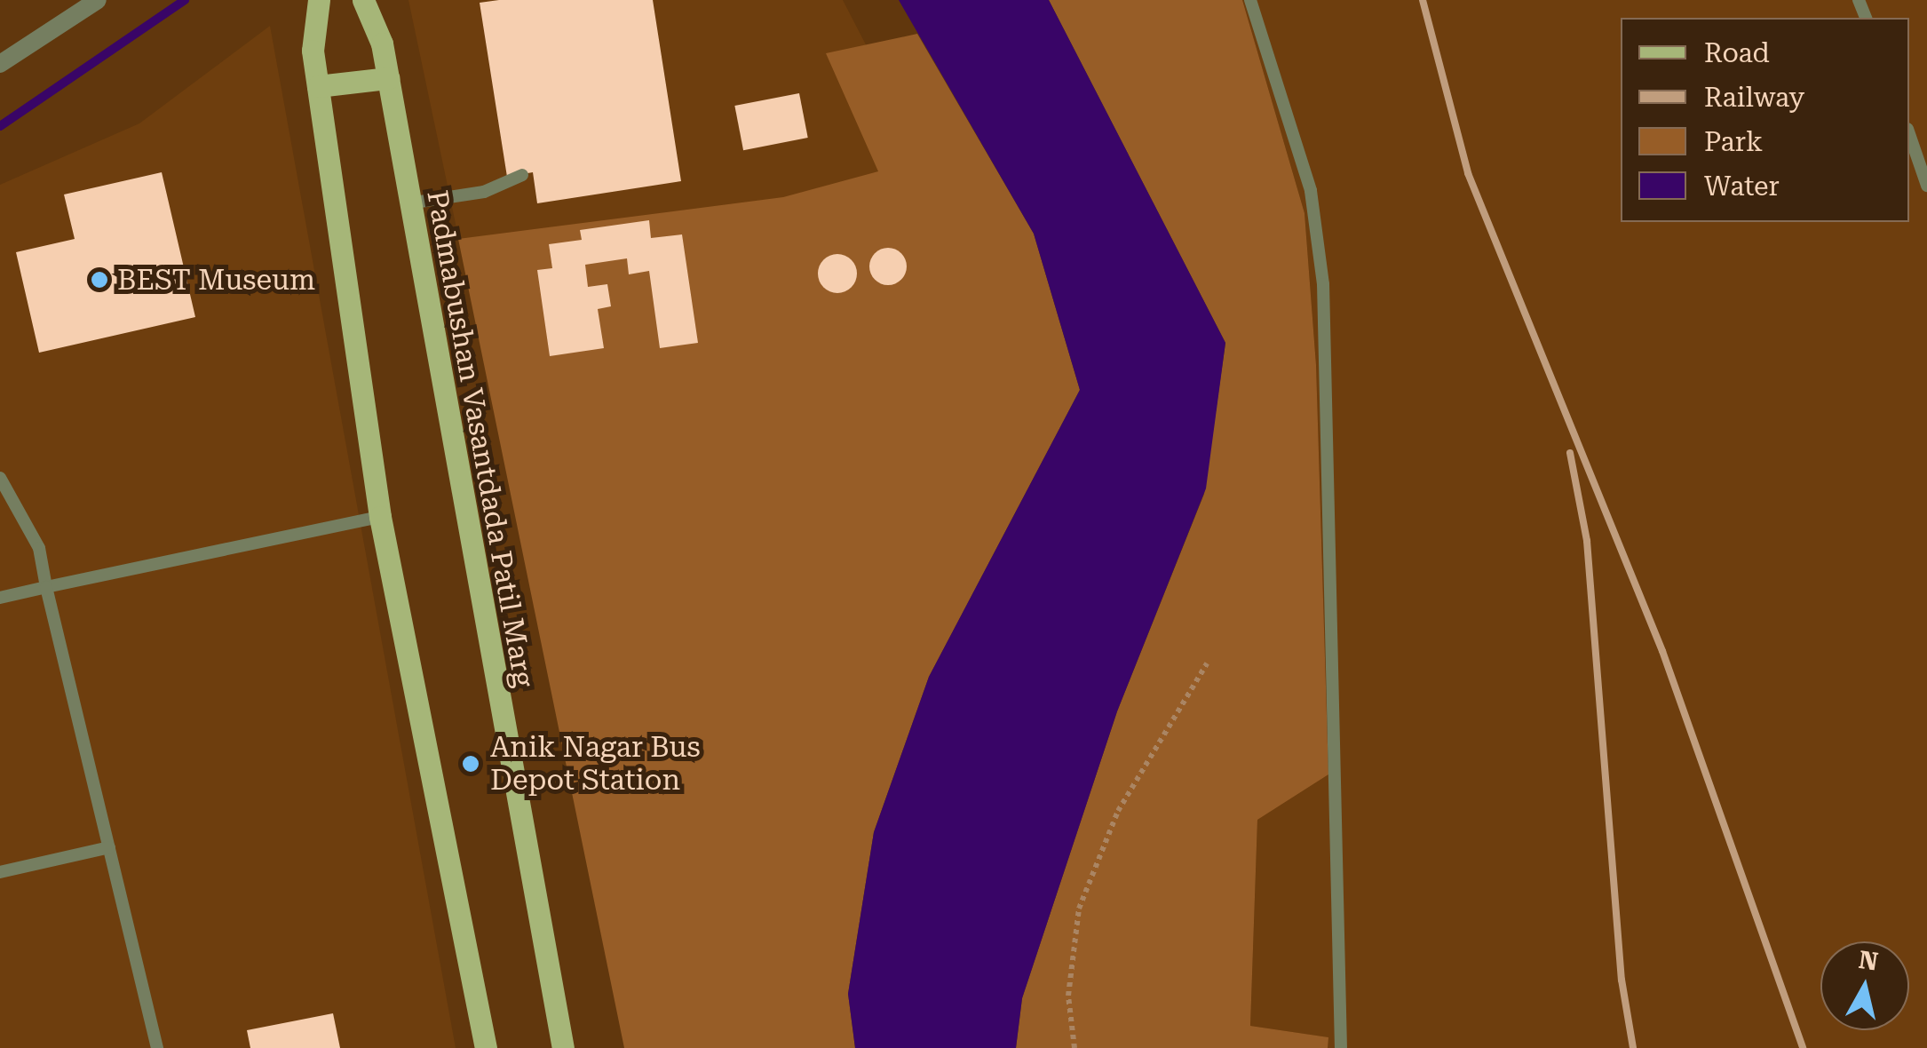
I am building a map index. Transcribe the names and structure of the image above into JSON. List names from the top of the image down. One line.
{"streets":{"main road":["Padmabushan Vasantdada Patil Marg"]},"places":["BEST Museum","Anik Nagar Bus Depot Station"],"legend":["Road","Railway","Park","Water"],"north":"top"}
